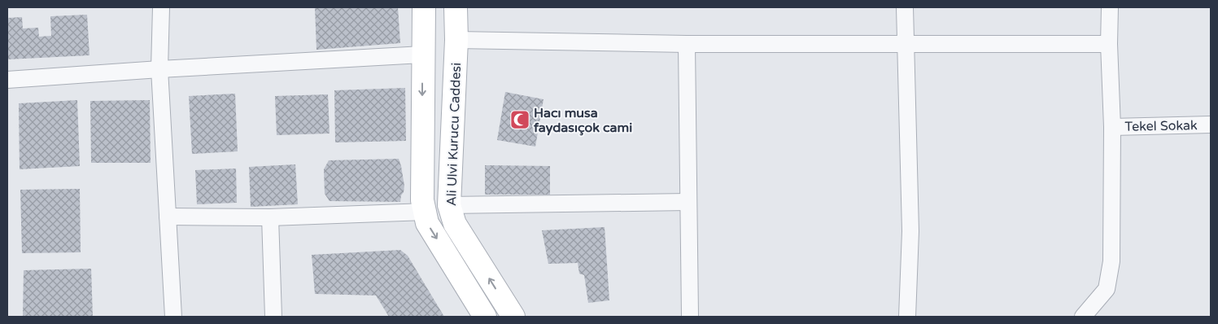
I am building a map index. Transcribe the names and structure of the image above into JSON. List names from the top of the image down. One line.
{"streets":{"main road":["Ali Ulvi Kurucu Caddesi"],"street":["Tekel Sokak"]},"places":{"mosque":["Hacı musa faydasıçok cami"]}}
